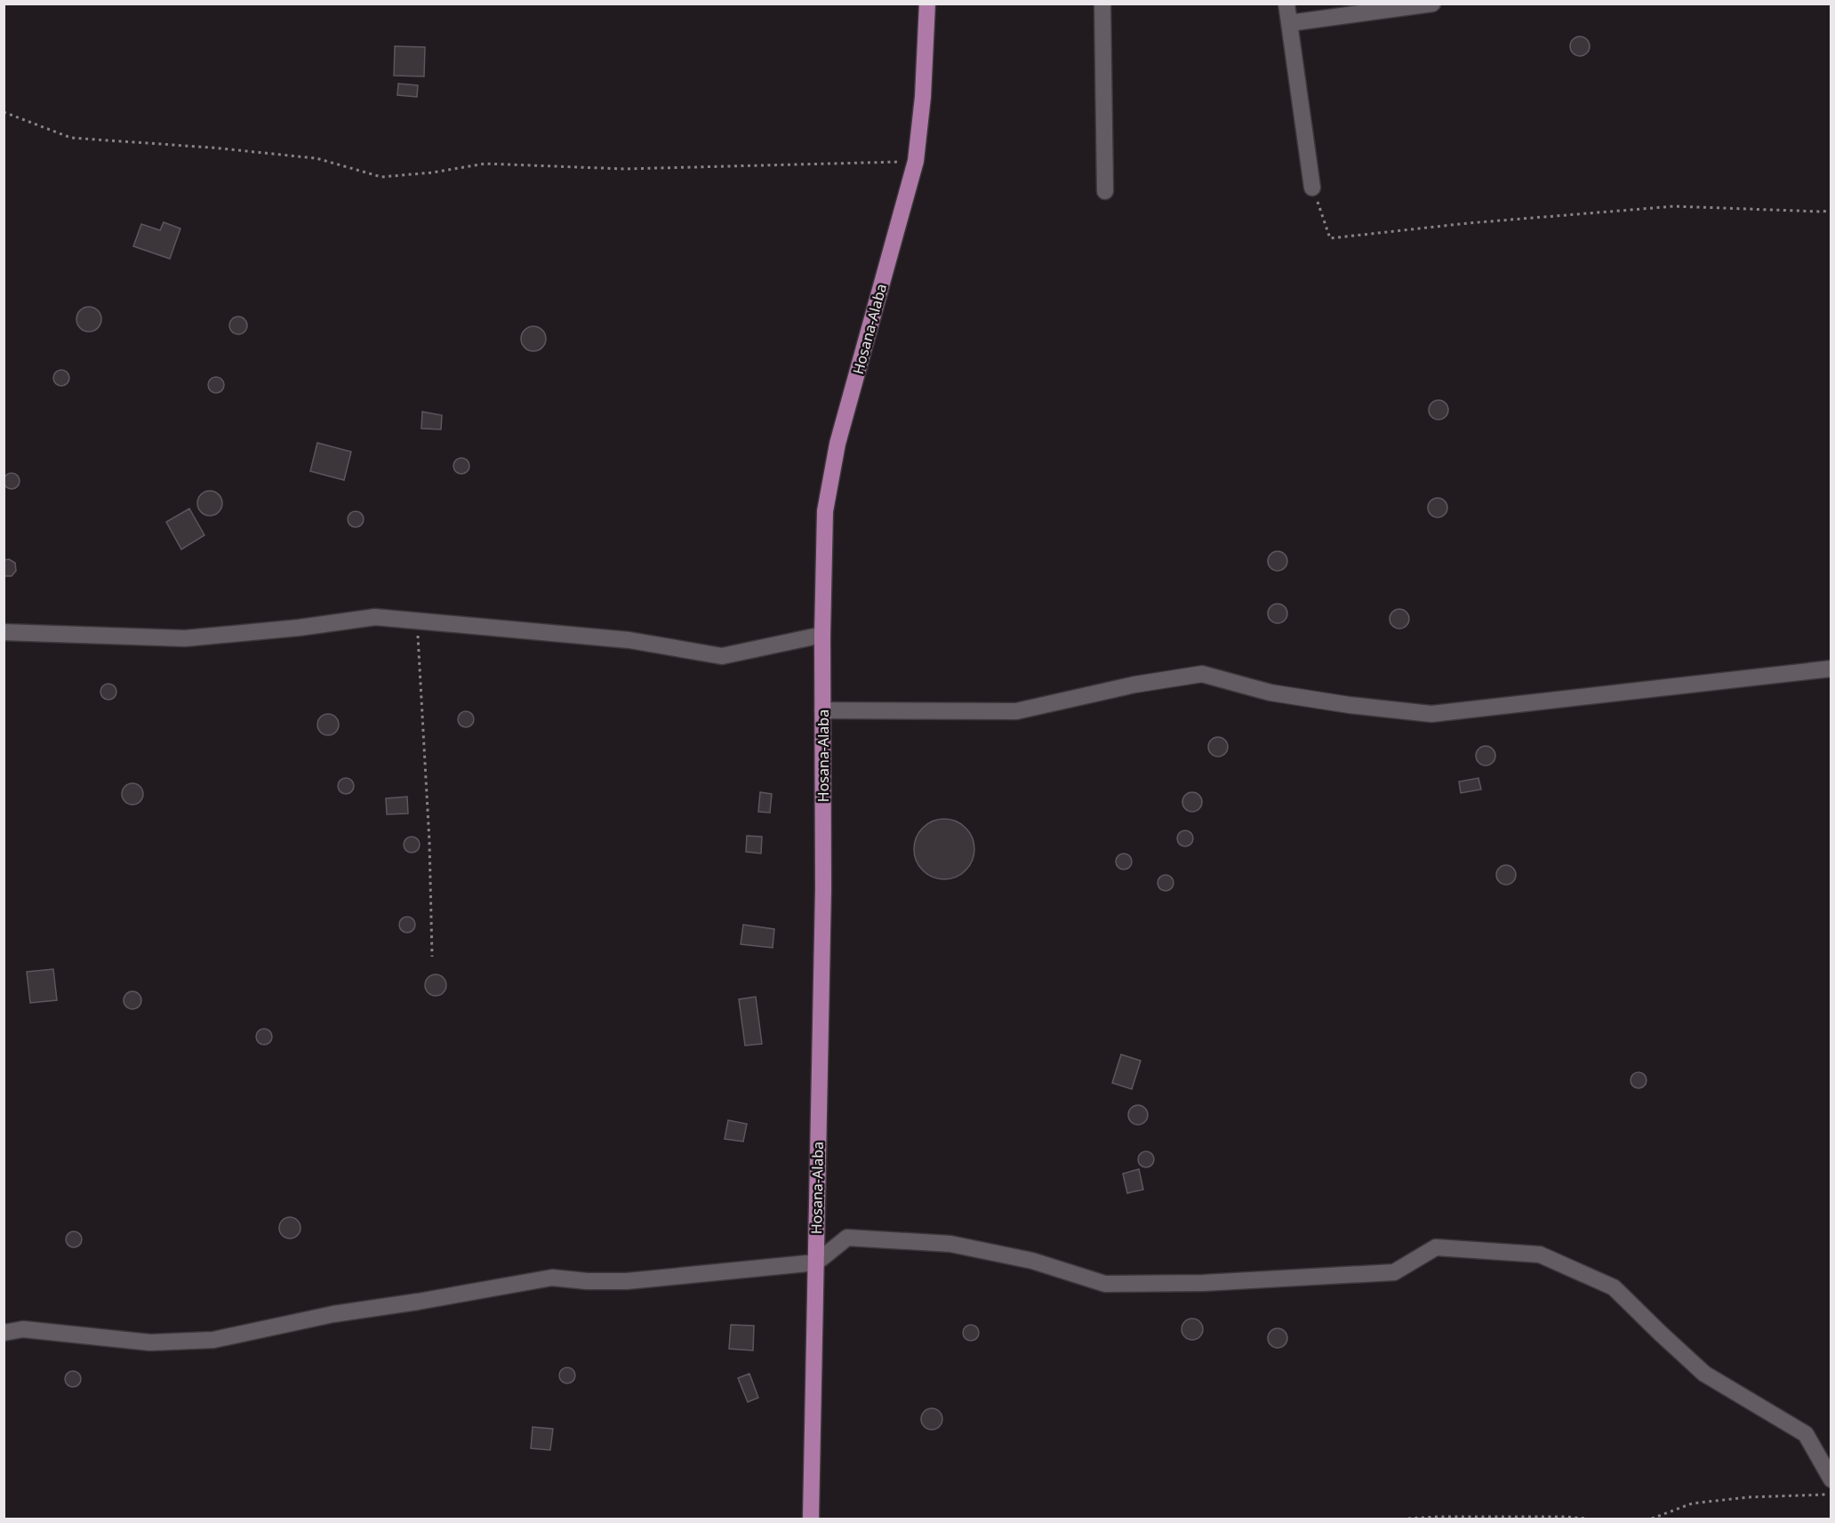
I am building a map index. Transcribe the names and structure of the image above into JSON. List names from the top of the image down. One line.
{"streets":{"main road":["Hosana-Alaba"]}}
